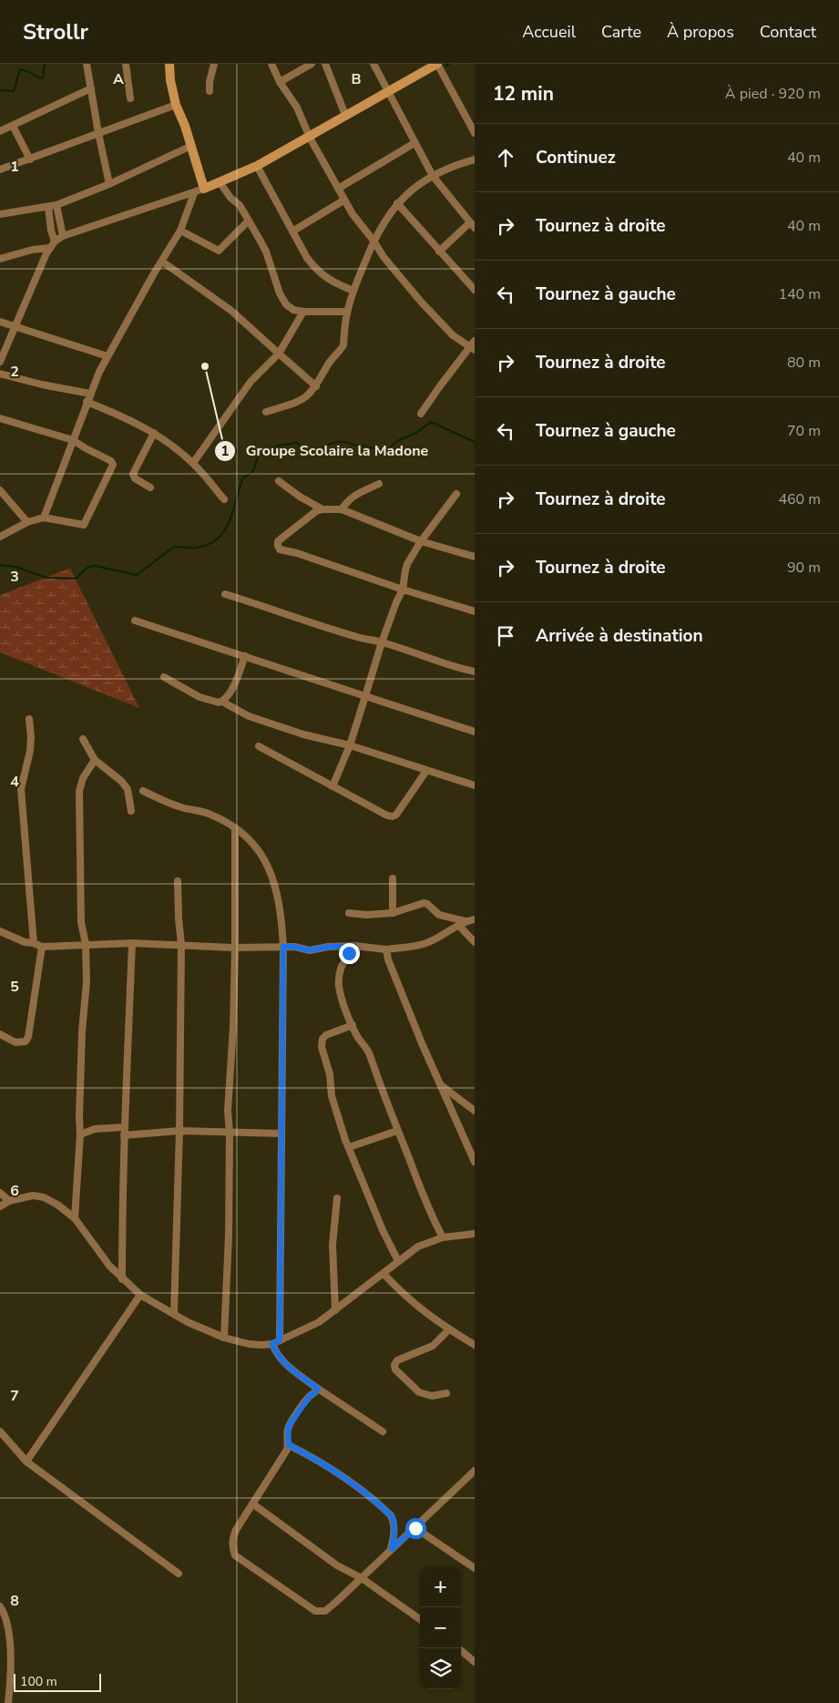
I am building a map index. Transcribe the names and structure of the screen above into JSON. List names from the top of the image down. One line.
{"places":["Groupe Scolaire la Madone"],"scale_bar":"100 m","page":{"header":"Strollr","nav":["Accueil","Carte","À propos","Contact"],"heading":["12 min","À pied · 920 m"],"list":[["Continuez","40 m"],["Tournez à droite","40 m"],["Tournez à gauche","140 m"],["Tournez à droite","80 m"],["Tournez à gauche","70 m"],["Tournez à droite","460 m"],["Tournez à droite","90 m"],"Arrivée à destination"],"map_buttons":["+","−"],"scale":"100 m"},"grid":{"columns":["A","B"],"rows":["1","2","3","4","5","6","7","8"]}}
